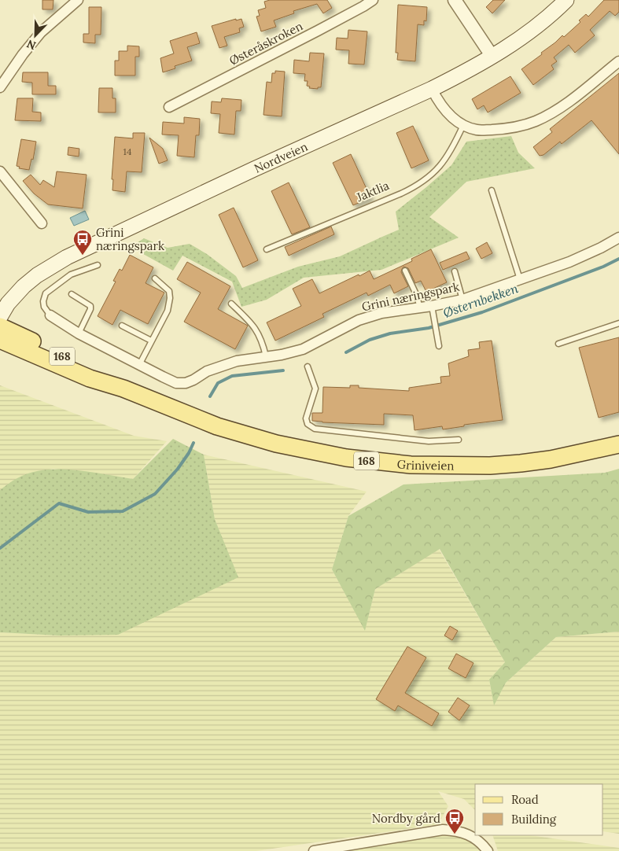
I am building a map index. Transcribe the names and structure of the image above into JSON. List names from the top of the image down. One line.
{"streets":{"main road":["Nordveien","168","Griniveien"],"street":["Østeråskroken","Grini næringspark"],"lane":["Jaktlia"]},"water":["Østernbekken"],"places":{"bus stop":["Grini næringspark","Nordby gård"]},"house_numbers":["14"],"legend":["Road","Building"],"north":"bottom left"}
